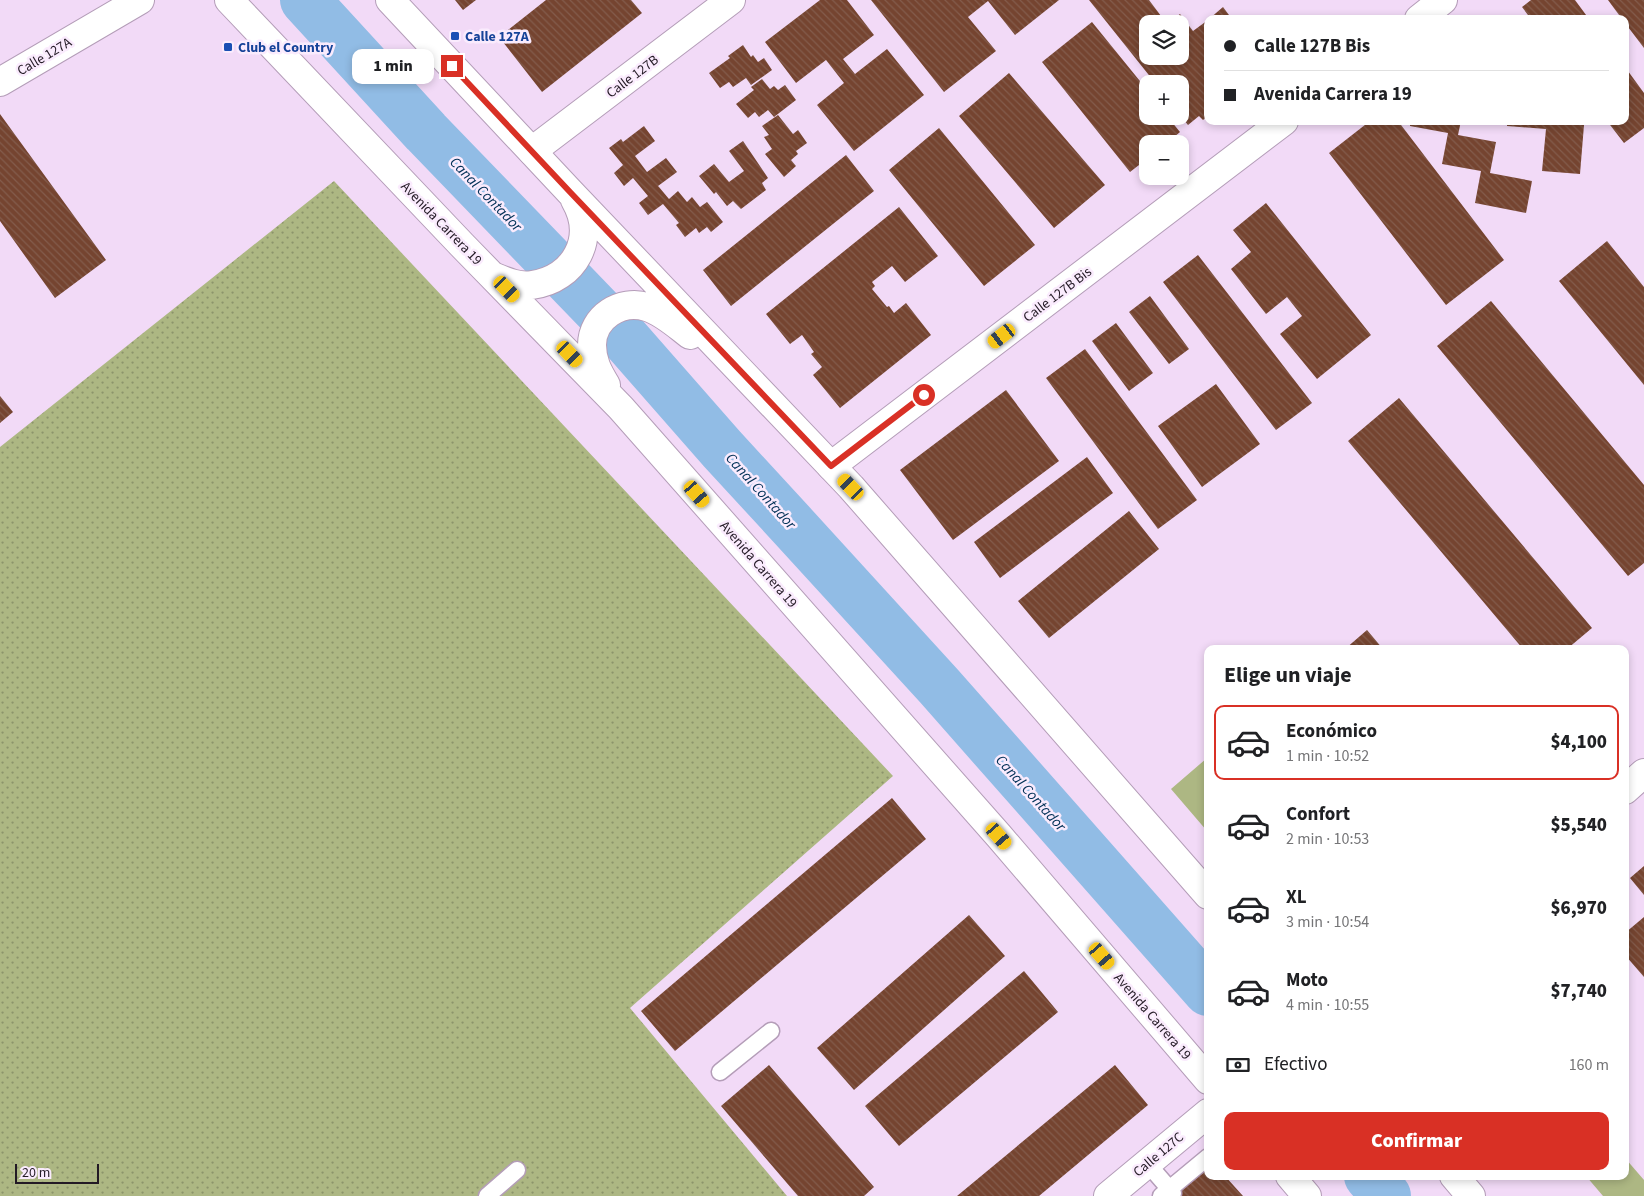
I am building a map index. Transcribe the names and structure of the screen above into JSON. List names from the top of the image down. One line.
{"streets":{"main road":["Calle 127A","Calle 127B","Avenida Carrera 19","Calle 127B Bis","Calle 127C"]},"water":["Canal Contador"],"places":{"transit":["Calle 127A","Club el Country"]},"scale_bar":"20 m","page":{"map_buttons":["+","−"],"banner":["Calle 127B Bis","Avenida Carrera 19"],"bubble":"1 min","heading":"Elige un viaje","list":[{"name":"Económico","note":"1 min · 10:52","value":"$4,100"},{"name":"Confort","note":"2 min · 10:53","value":"$5,540"},{"name":"XL","note":"3 min · 10:54","value":"$6,970"},{"name":"Moto","note":"4 min · 10:55","value":"$7,740"}],"pay":["Efectivo","160 m"],"buttons":"Confirmar","scale":"20 m"}}
